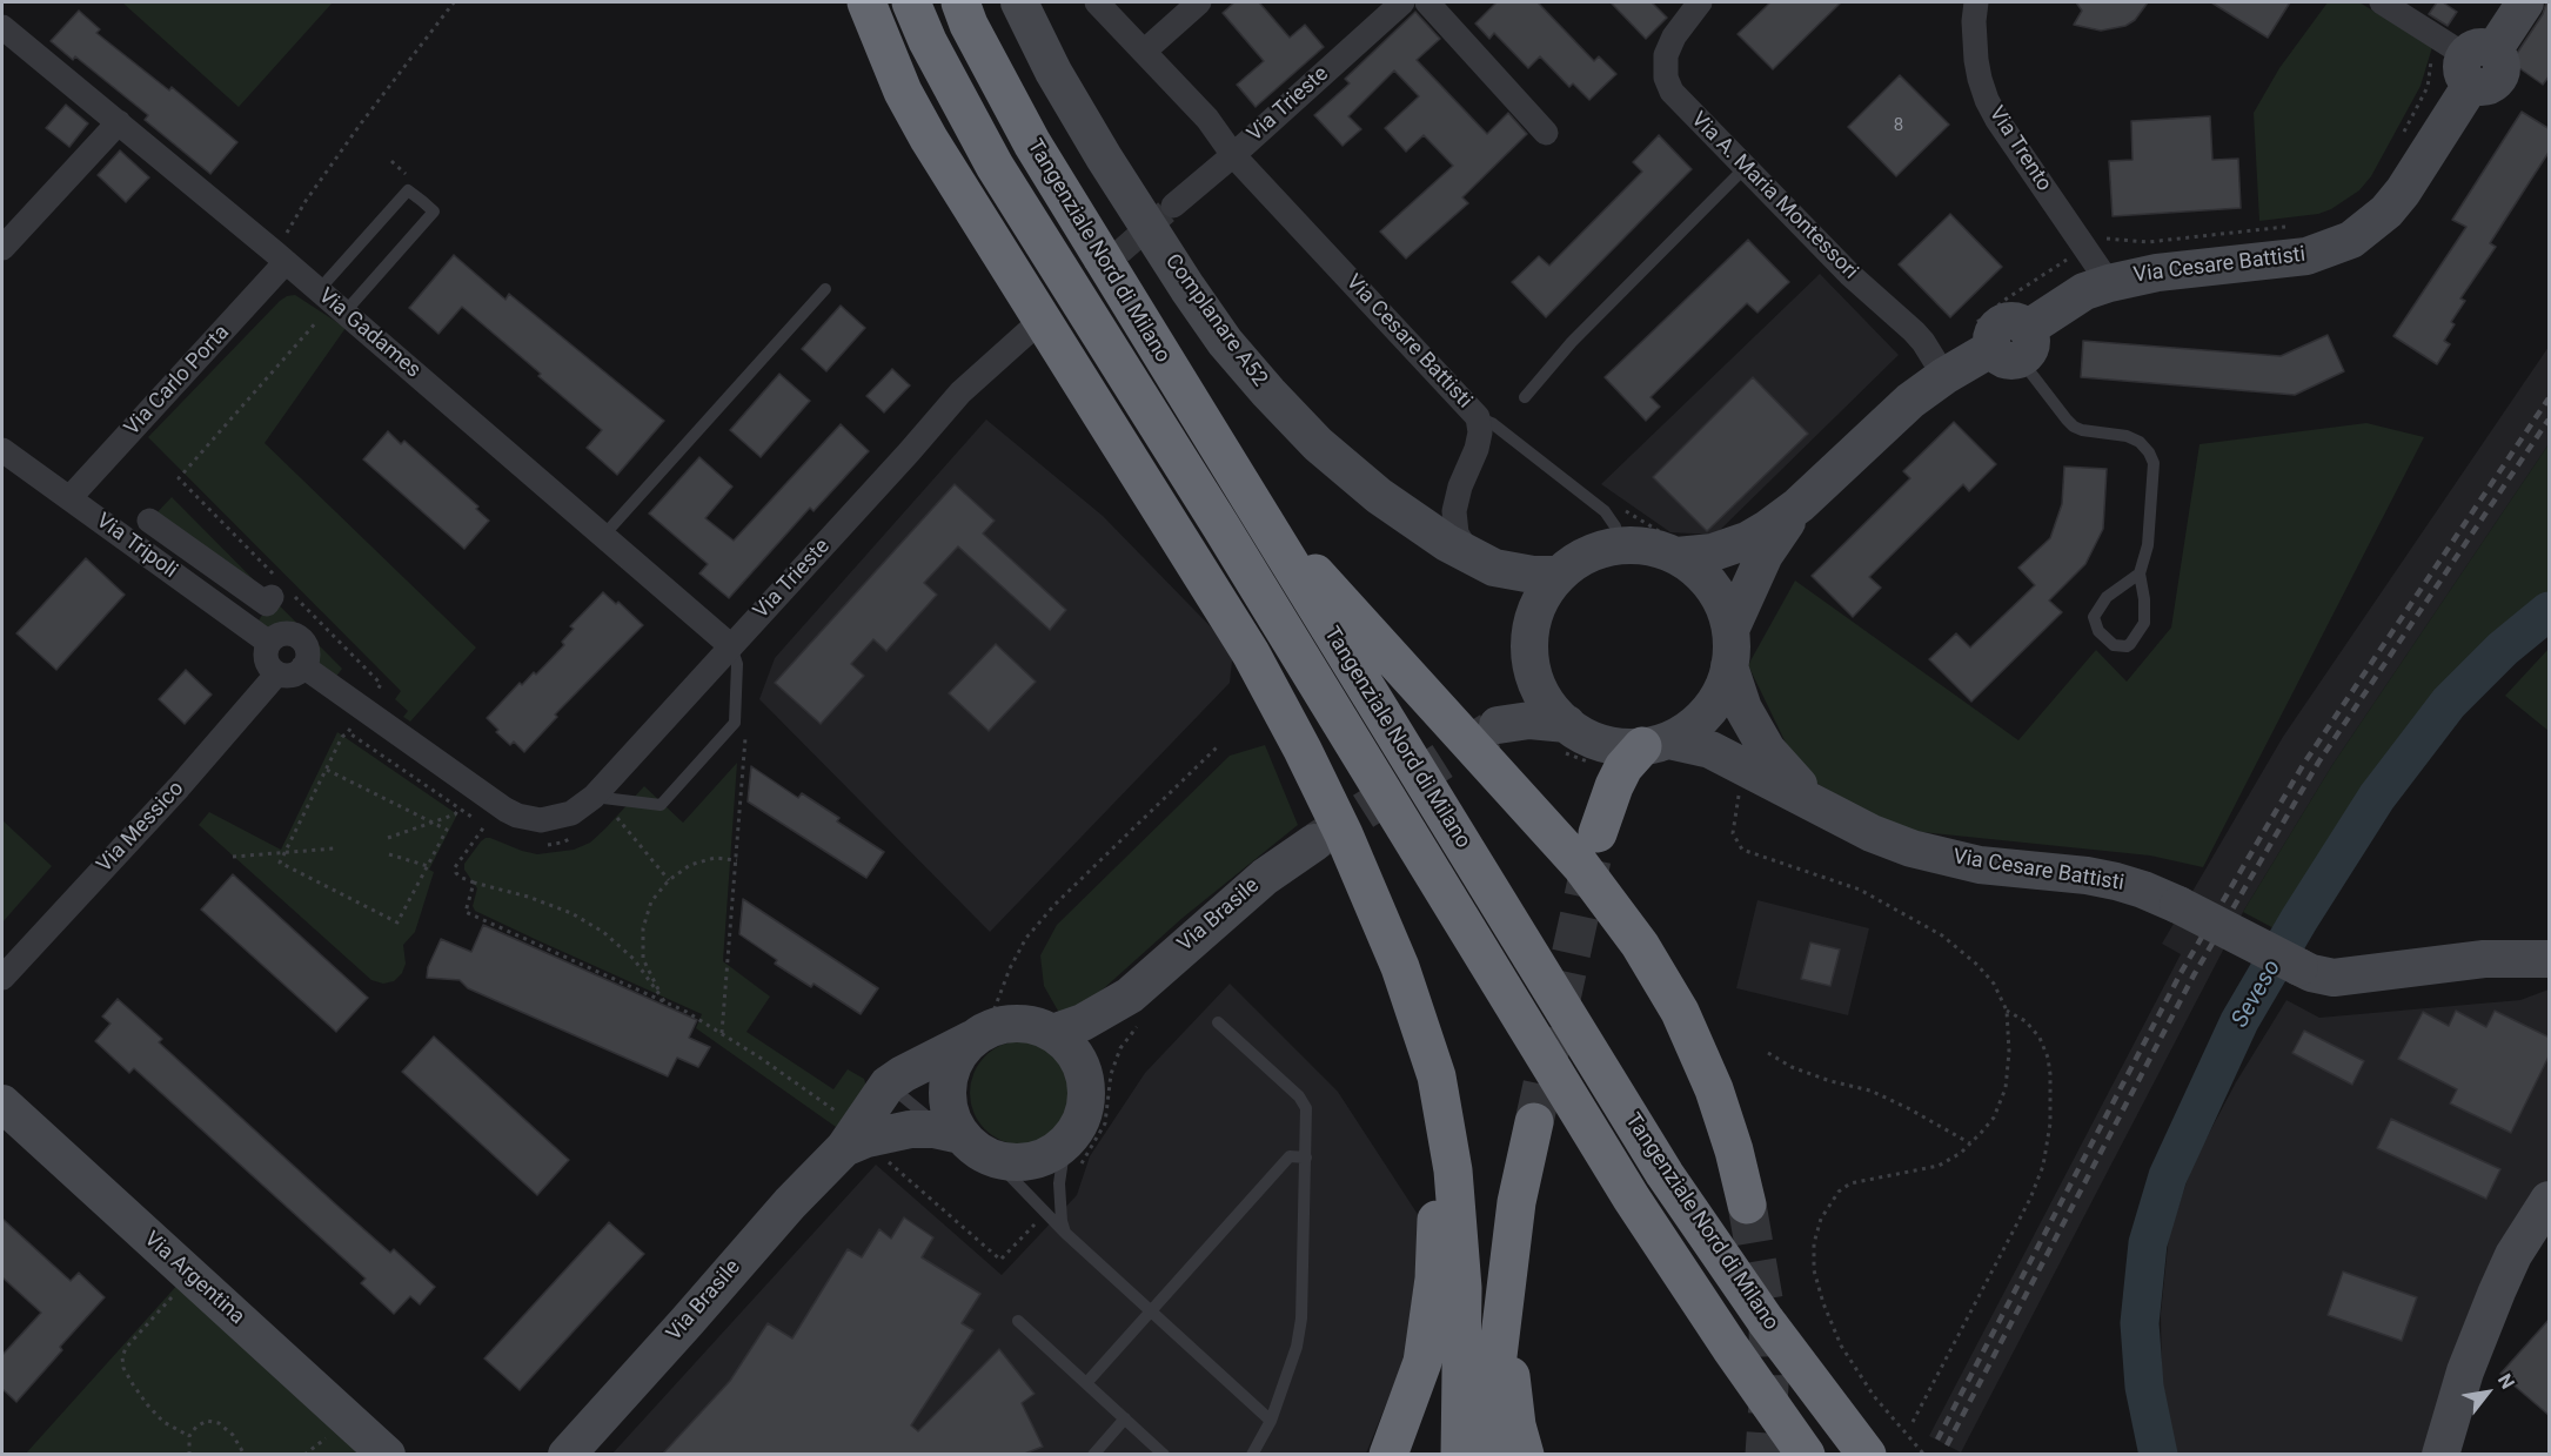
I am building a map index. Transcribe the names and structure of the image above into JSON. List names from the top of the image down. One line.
{"streets":{"highway":["Tangenziale Nord di Milano"],"street":["Via Trieste","Via Trento","Via A. Maria Montessori","Via Cesare Battisti","Complanare A52","Via Gadames","Via Carlo Porta","Via Tripoli","Via Messico","Via Brasile","Via Argentina"]},"crossings":[["Via Trieste","Via Cesare Battisti"],["Via Trieste","Via Gadames"],["Via Trento","Via Cesare Battisti"],["Via A. Maria Montessori","Via Cesare Battisti"],["Via Cesare Battisti","Complanare A52"],["Via Gadames","Via Carlo Porta"],["Via Carlo Porta","Via Tripoli"],["Via Tripoli","Via Messico"]],"water":["Seveso"],"house_numbers":["8"],"north":"top right"}
